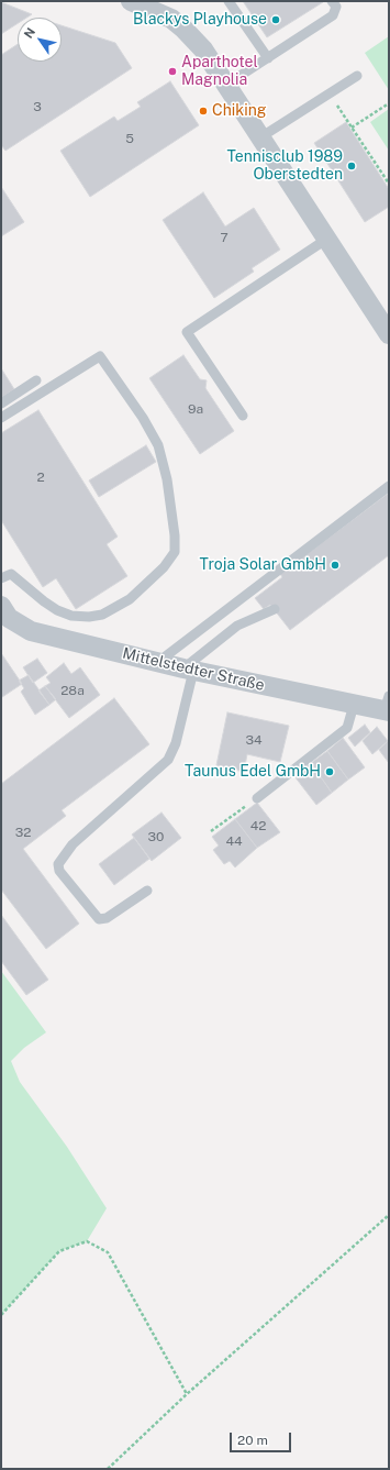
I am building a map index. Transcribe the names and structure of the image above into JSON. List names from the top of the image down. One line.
{"streets":{"street":["Mittelstedter Straße"]},"places":["Blackys Playhouse","Aparthotel Magnolia","Chiking","Tennisclub 1989 Oberstedten","Troja Solar GmbH","Taunus Edel GmbH"],"house_numbers":["3","5","7","9a","2","28a","34","42","32","30","44"],"scale_bar":"20 m","north":"top left"}
